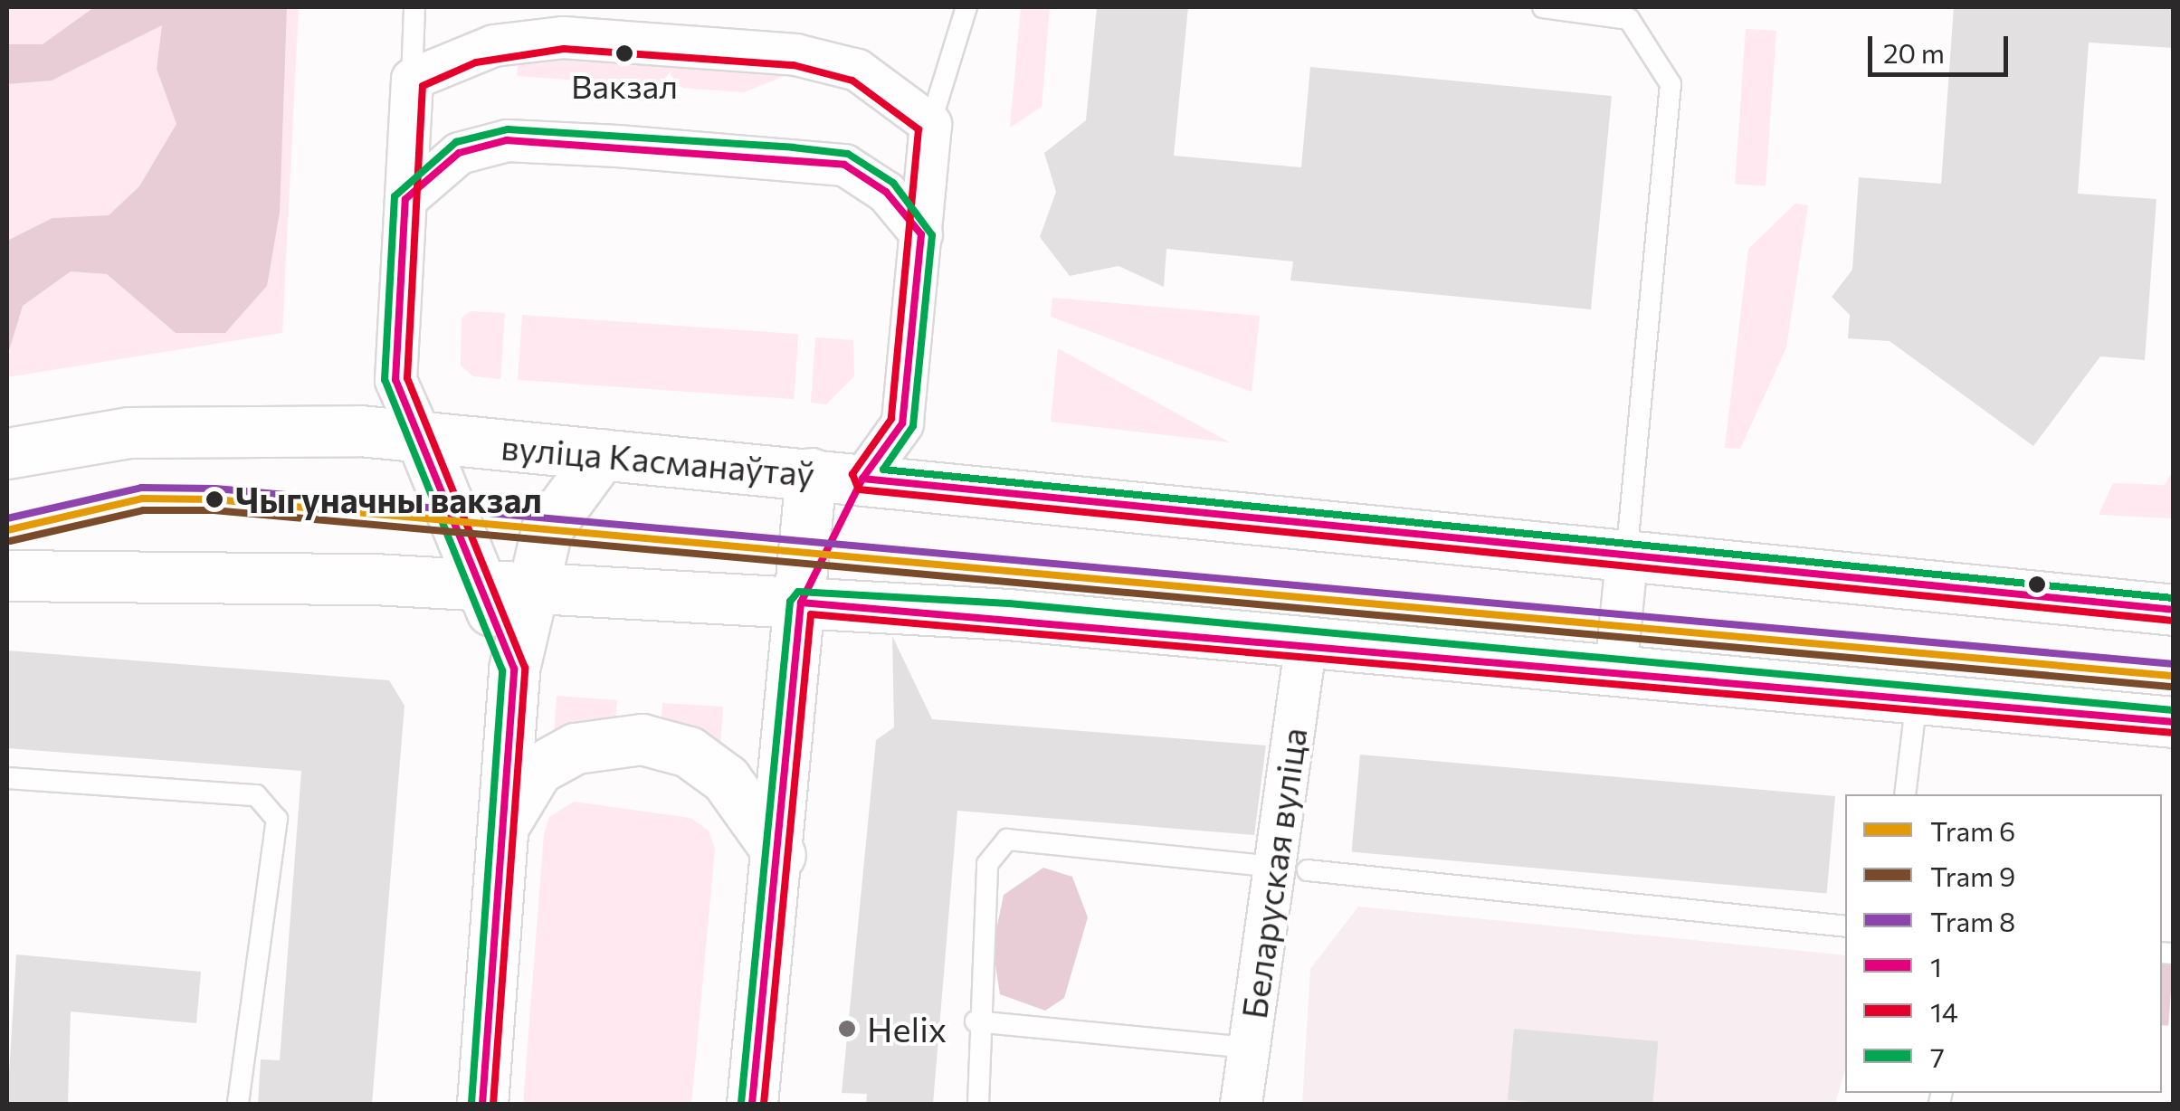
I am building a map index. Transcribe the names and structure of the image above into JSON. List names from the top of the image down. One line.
{"streets":{"main road":["вуліца Касманаўтаў"],"street":["Беларуская вуліца"]},"places":["Вакзал","Чыгуначны вакзал","Helix"],"lines":["transit line 14","transit line 7","transit line 1","tram line 8","tram line 6","tram line 9"],"legend":["Tram 6","Tram 9","Tram 8","1","14","7"],"scale_bar":"20 m"}
